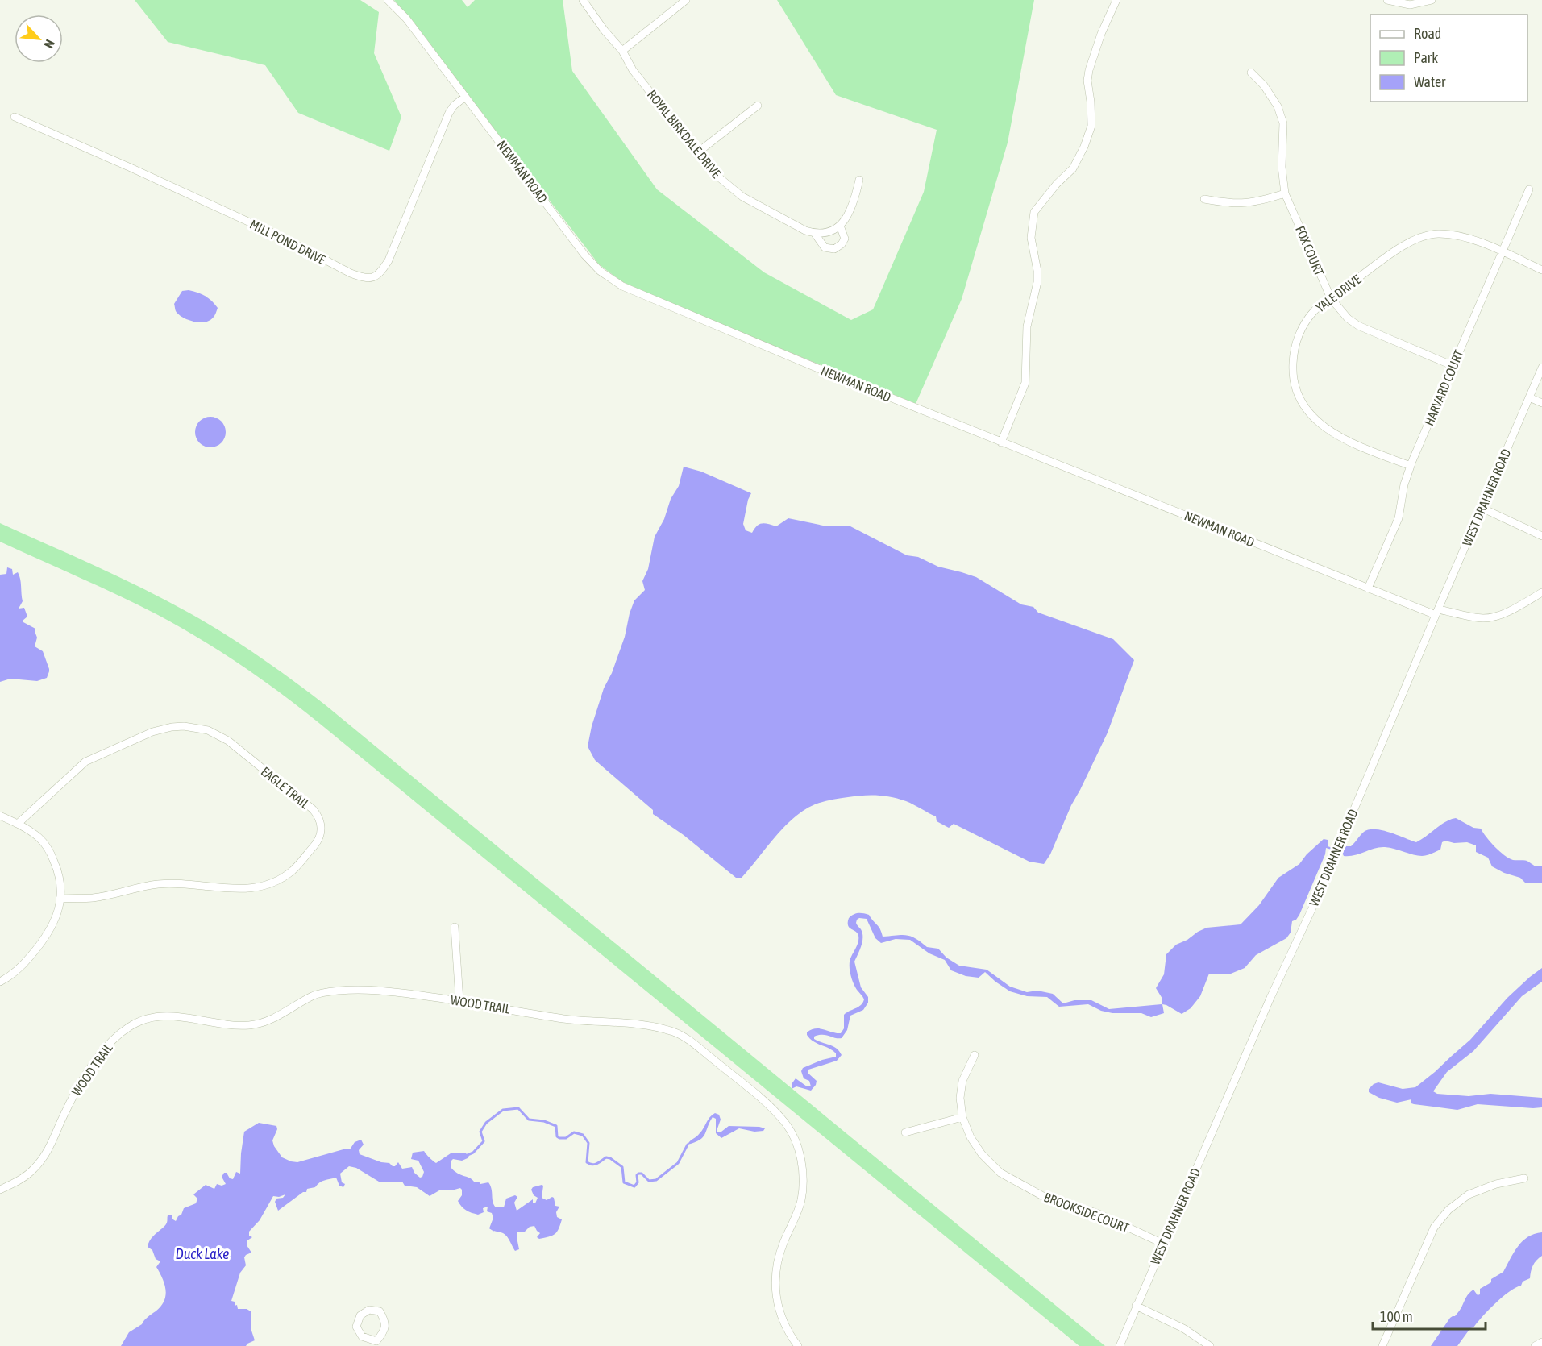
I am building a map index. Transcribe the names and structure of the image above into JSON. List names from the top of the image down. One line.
{"streets":{"street":["ROYAL BIRKDALE DRIVE","NEWMAN ROAD","MILL POND DRIVE","FOX COURT","YALE DRIVE","HARVARD COURT","WEST DRAHNER ROAD","EAGLE TRAIL","WOOD TRAIL","BROOKSIDE COURT"]},"crossings":[["NEWMAN ROAD","MILL POND DRIVE"],["NEWMAN ROAD","HARVARD COURT"],["NEWMAN ROAD","WEST DRAHNER ROAD"],["FOX COURT","YALE DRIVE"],["FOX COURT","HARVARD COURT"],["YALE DRIVE","HARVARD COURT"],["WEST DRAHNER ROAD","BROOKSIDE COURT"]],"water":["Duck Lake"],"legend":["Road","Park","Water"],"scale_bar":"100 m","north":"bottom right"}
